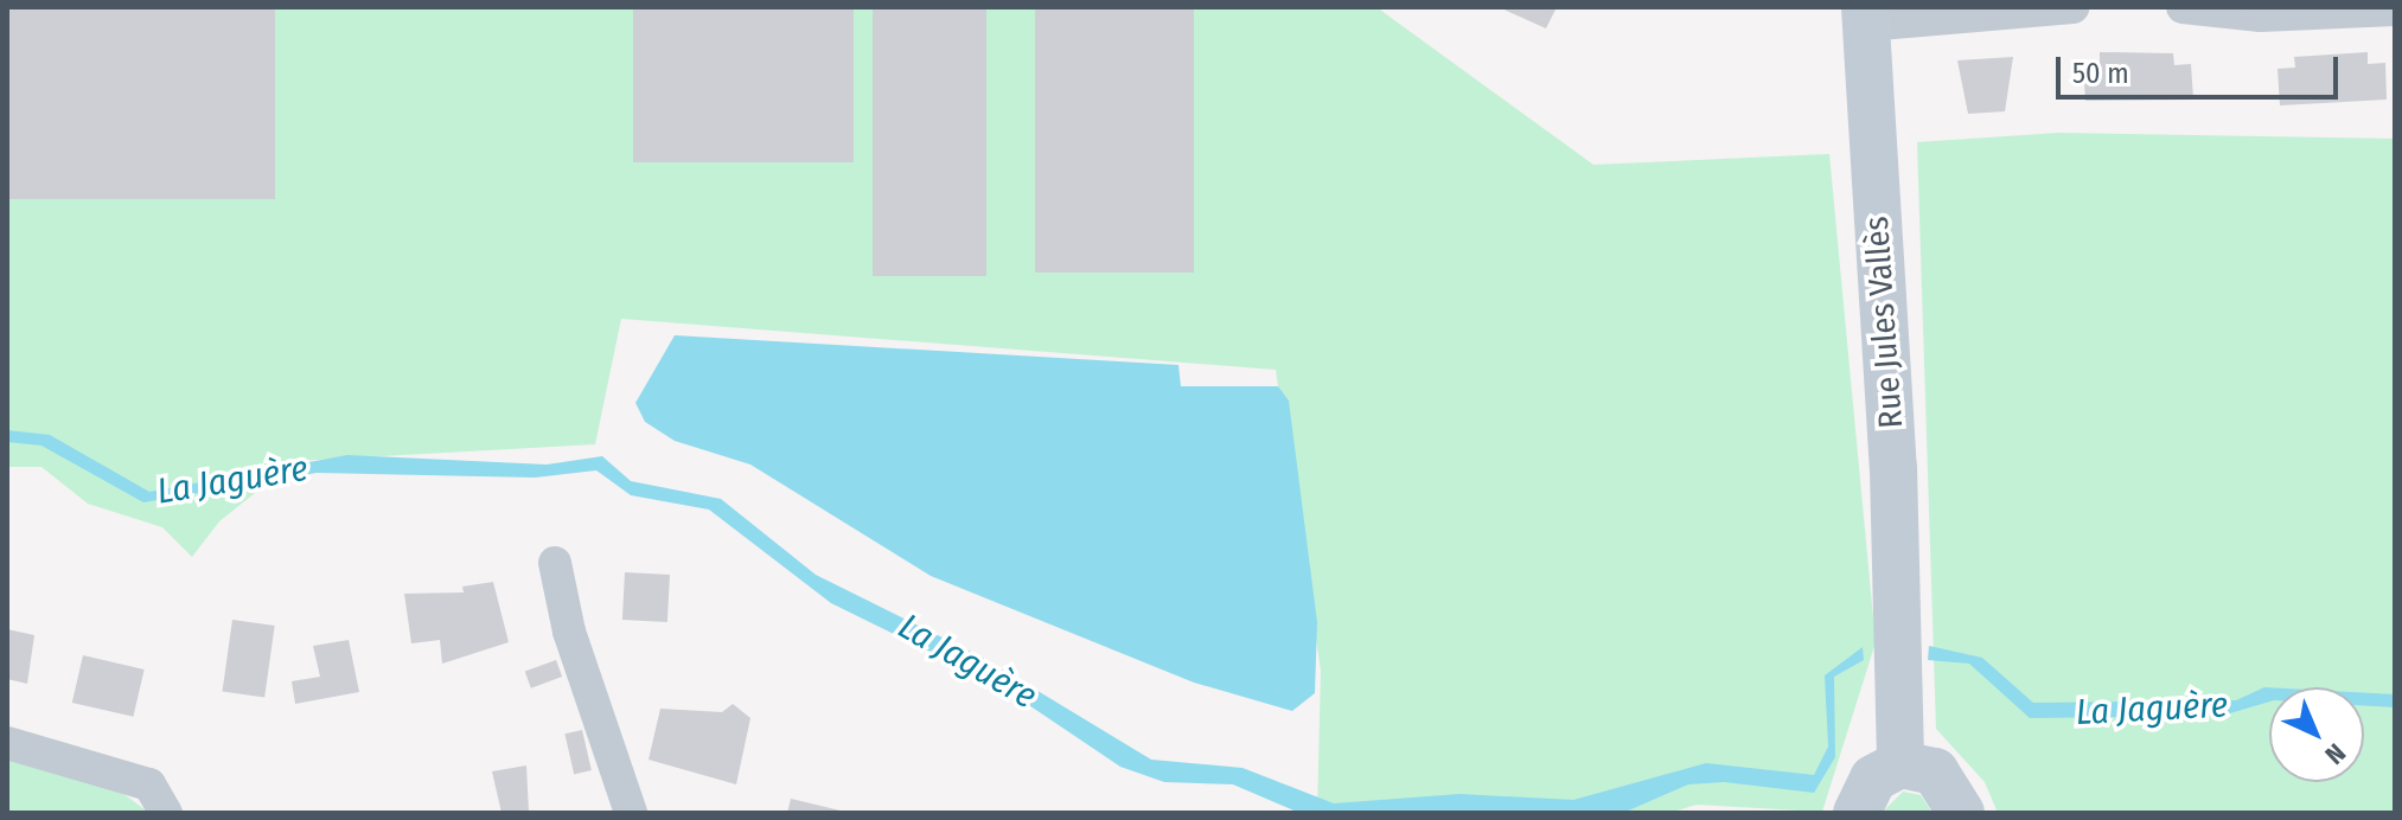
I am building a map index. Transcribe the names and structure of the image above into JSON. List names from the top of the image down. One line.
{"streets":{"street":["Rue Jules Vallès"]},"water":["La Jaguère"],"scale_bar":"50 m","north":"bottom right"}
